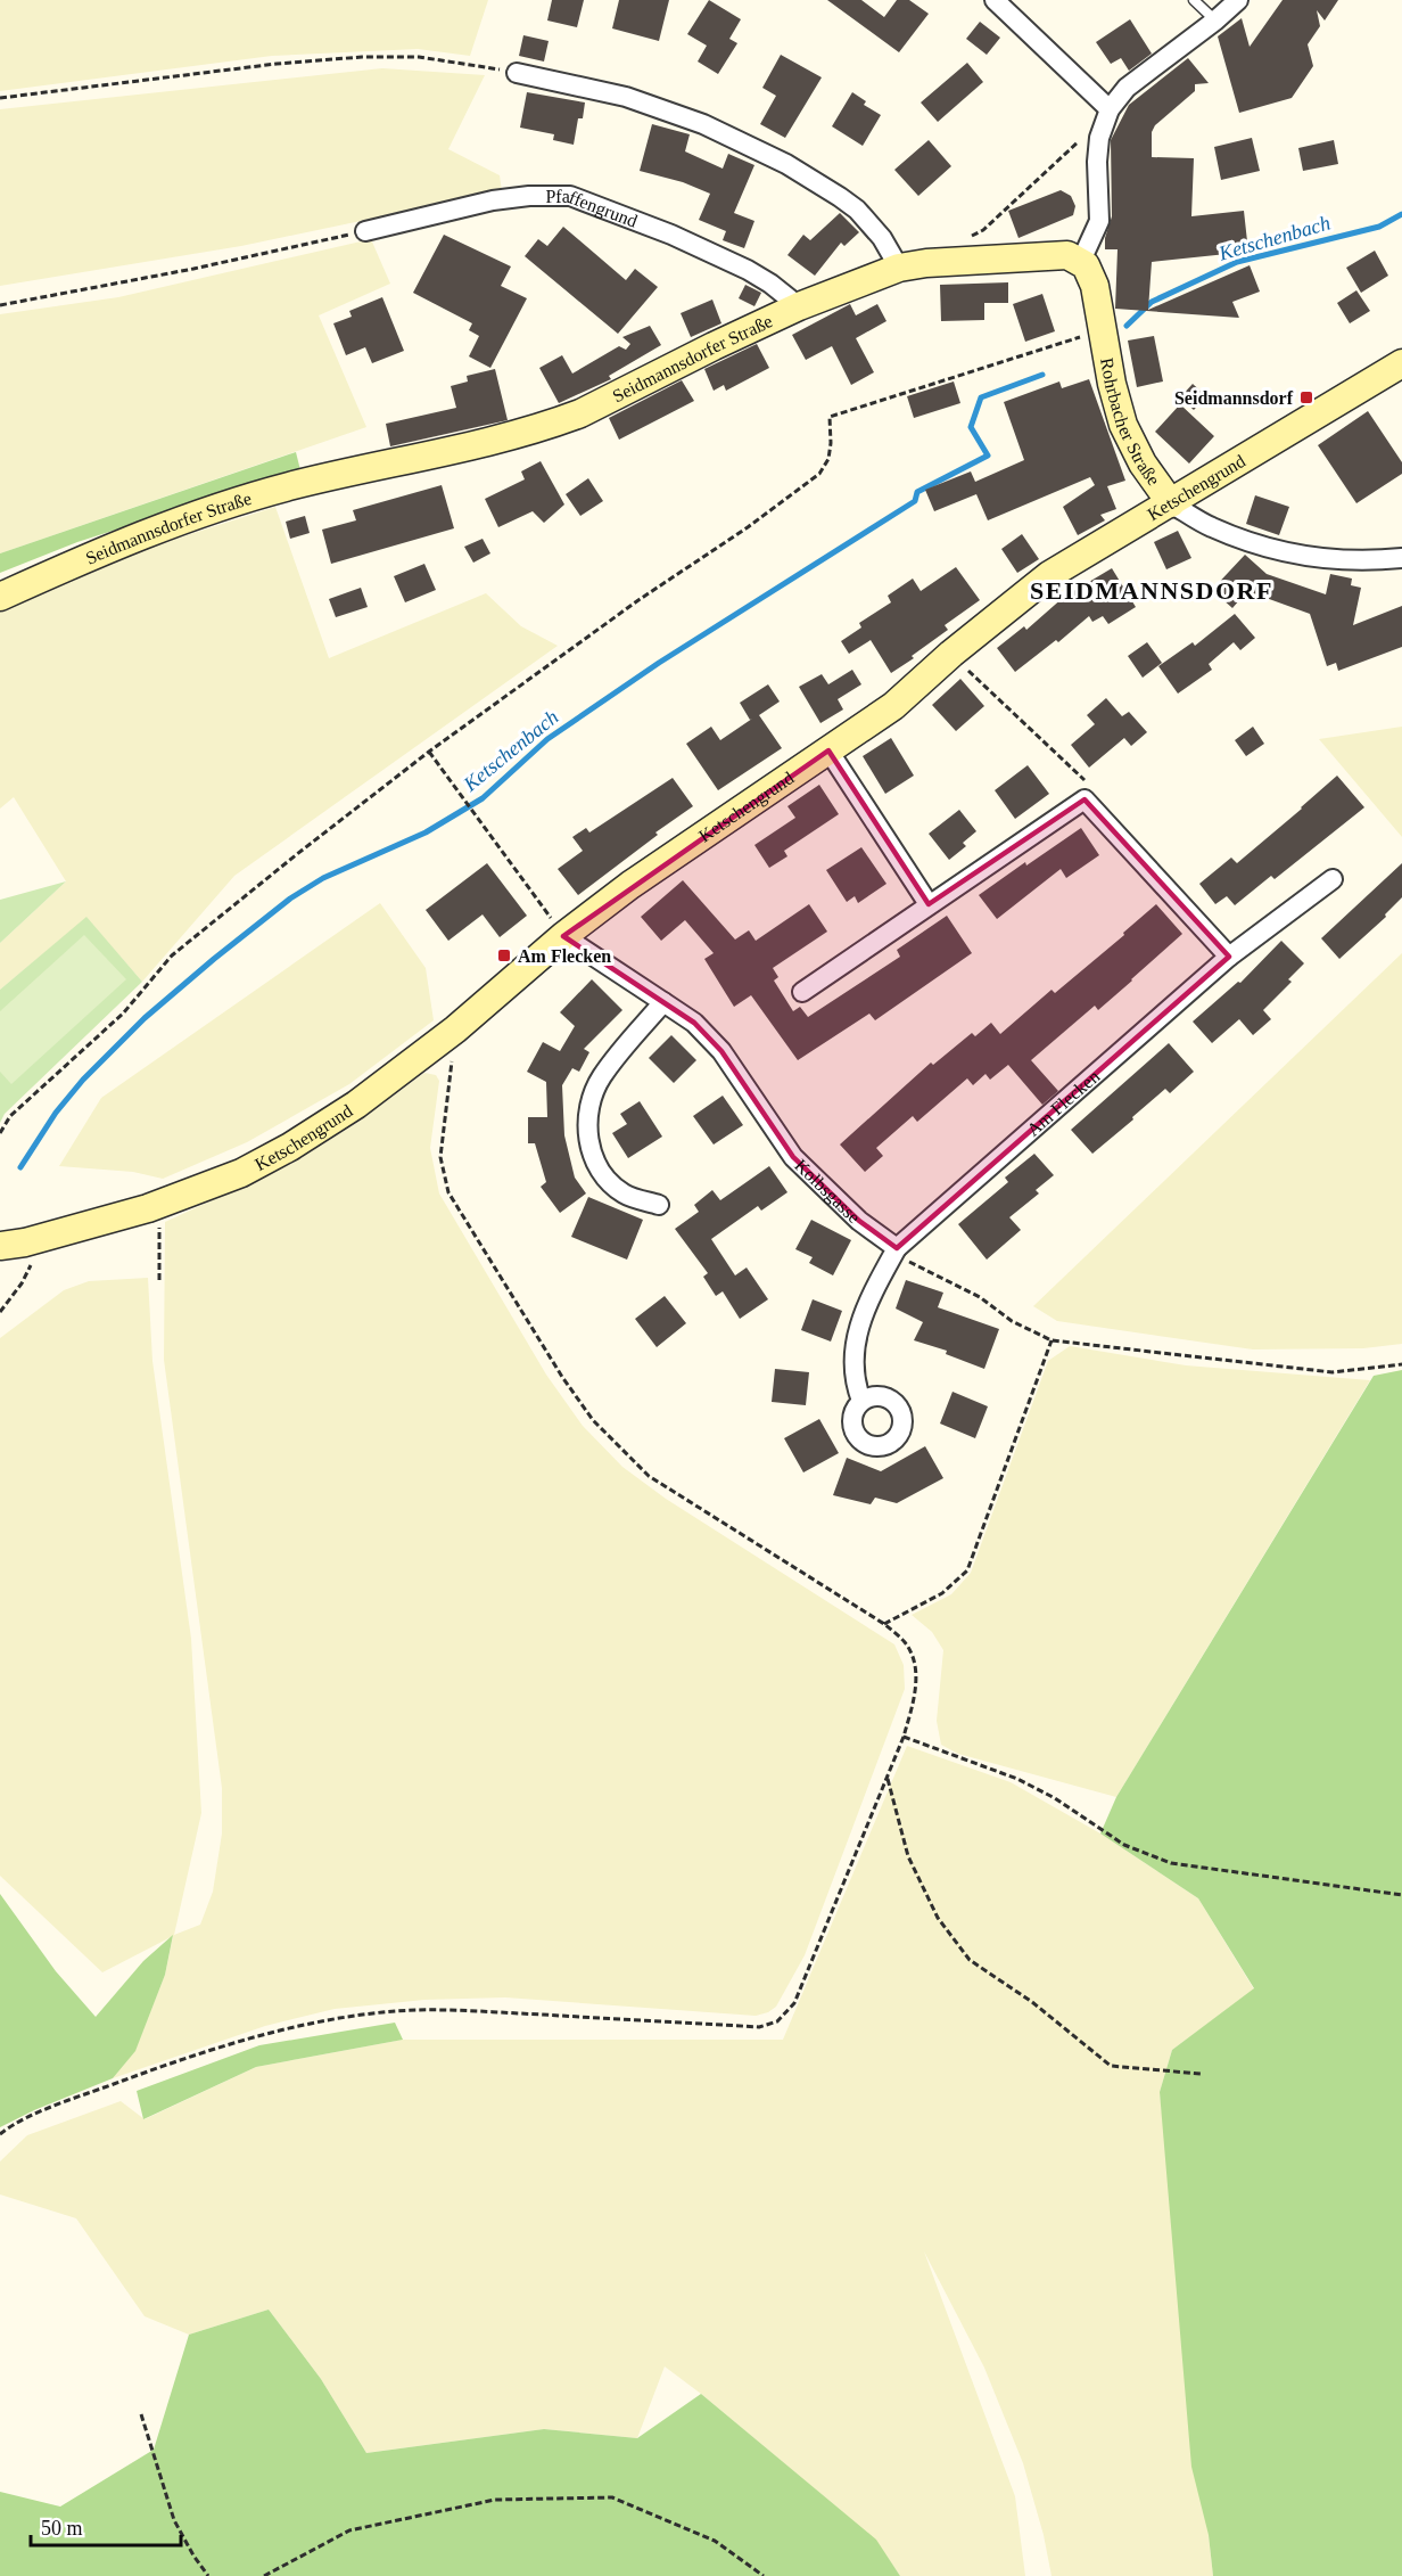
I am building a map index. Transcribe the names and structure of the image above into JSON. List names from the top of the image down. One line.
{"streets":{"street":["Pfaffengrund","Seidmannsdorfer Straße","Rohrbacher Straße","Ketschengrund","Am Flecken","Kolbsgasse"]},"crossings":[["Pfaffengrund","Seidmannsdorfer Straße"],["Seidmannsdorfer Straße","Rohrbacher Straße"],["Rohrbacher Straße","Ketschengrund"],["Ketschengrund","Kolbsgasse"],["Am Flecken","Kolbsgasse"]],"districts":["SEIDMANNSDORF"],"water":["Ketschenbach"],"places":{"transit":["Seidmannsdorf","Am Flecken"]},"scale_bar":"50 m"}
